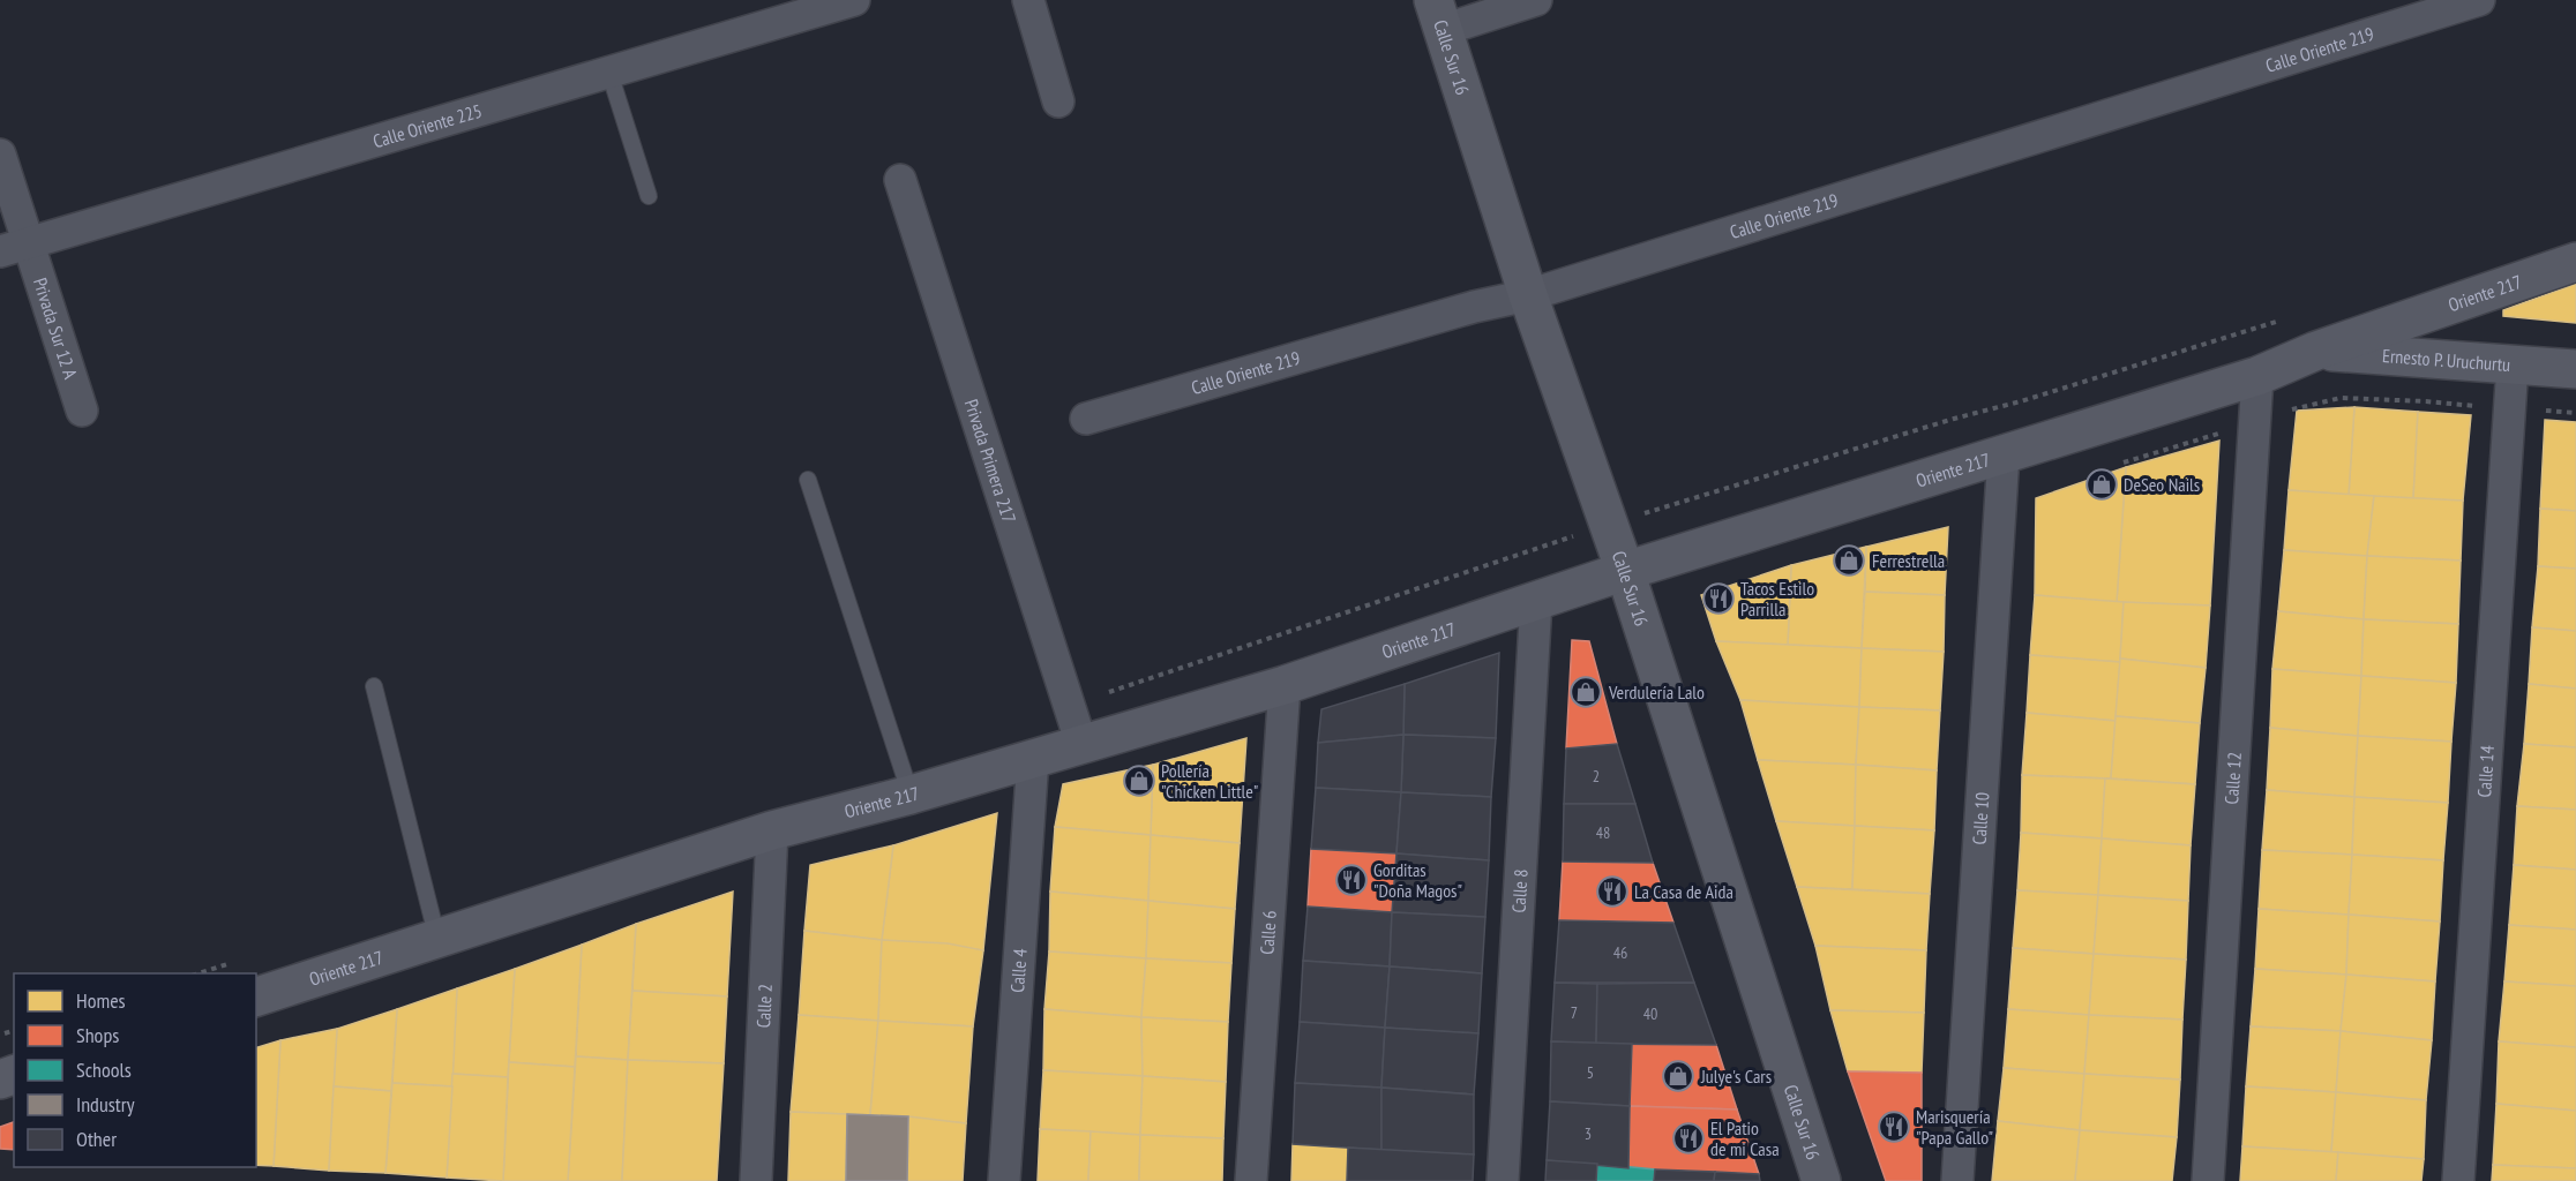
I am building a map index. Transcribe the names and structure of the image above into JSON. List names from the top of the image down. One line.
{"streets":{"street":["Calle Oriente 219","Calle Sur 16","Calle Oriente 225","Oriente 217","Privada Sur 12 A","Ernesto P. Uruchurtu","Privada Primera 217","Calle 14","Calle 12","Calle 10","Calle 8","Calle 6","Calle 4","Calle 2"]},"crossings":[["Calle Oriente 219","Calle Sur 16"],["Calle Sur 16","Oriente 217"],["Calle Oriente 225","Privada Sur 12 A"],["Oriente 217","Ernesto P. Uruchurtu"],["Oriente 217","Privada Primera 217"],["Oriente 217","Calle 12"],["Oriente 217","Calle 10"],["Oriente 217","Calle 8"],["Oriente 217","Calle 6"],["Oriente 217","Calle 4"],["Oriente 217","Calle 2"],["Ernesto P. Uruchurtu","Calle 14"]],"places":{"shop":["DeSeo Nails","Ferrestrella","Verdulería Lalo","Pollería \"Chicken Little\"","Julye's Cars"],"restaurant":["Tacos Estilo Parrilla","Gorditas \"Doña Magos\"","La Casa de Aida","Marisquería \"Papa Gallo\"","El Patio de mi Casa"]},"house_numbers":["2","48","46","7","40","5","3"],"legend":["Homes","Shops","Schools","Industry","Other"]}
